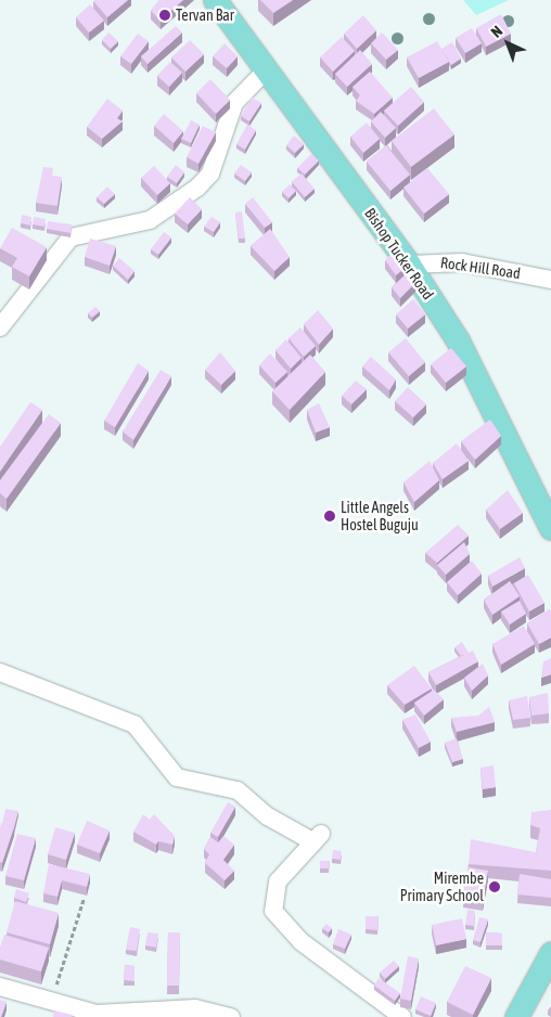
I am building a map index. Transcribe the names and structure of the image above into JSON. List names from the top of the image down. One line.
{"streets":{"main road":["Bishop Tucker Road"],"street":["Rock Hill Road"]},"crossings":[["Bishop Tucker Road","Rock Hill Road"]],"places":["Tervan Bar","Little Angels Hostel Buguju","Mirembe Primary School"],"north":"top left"}
